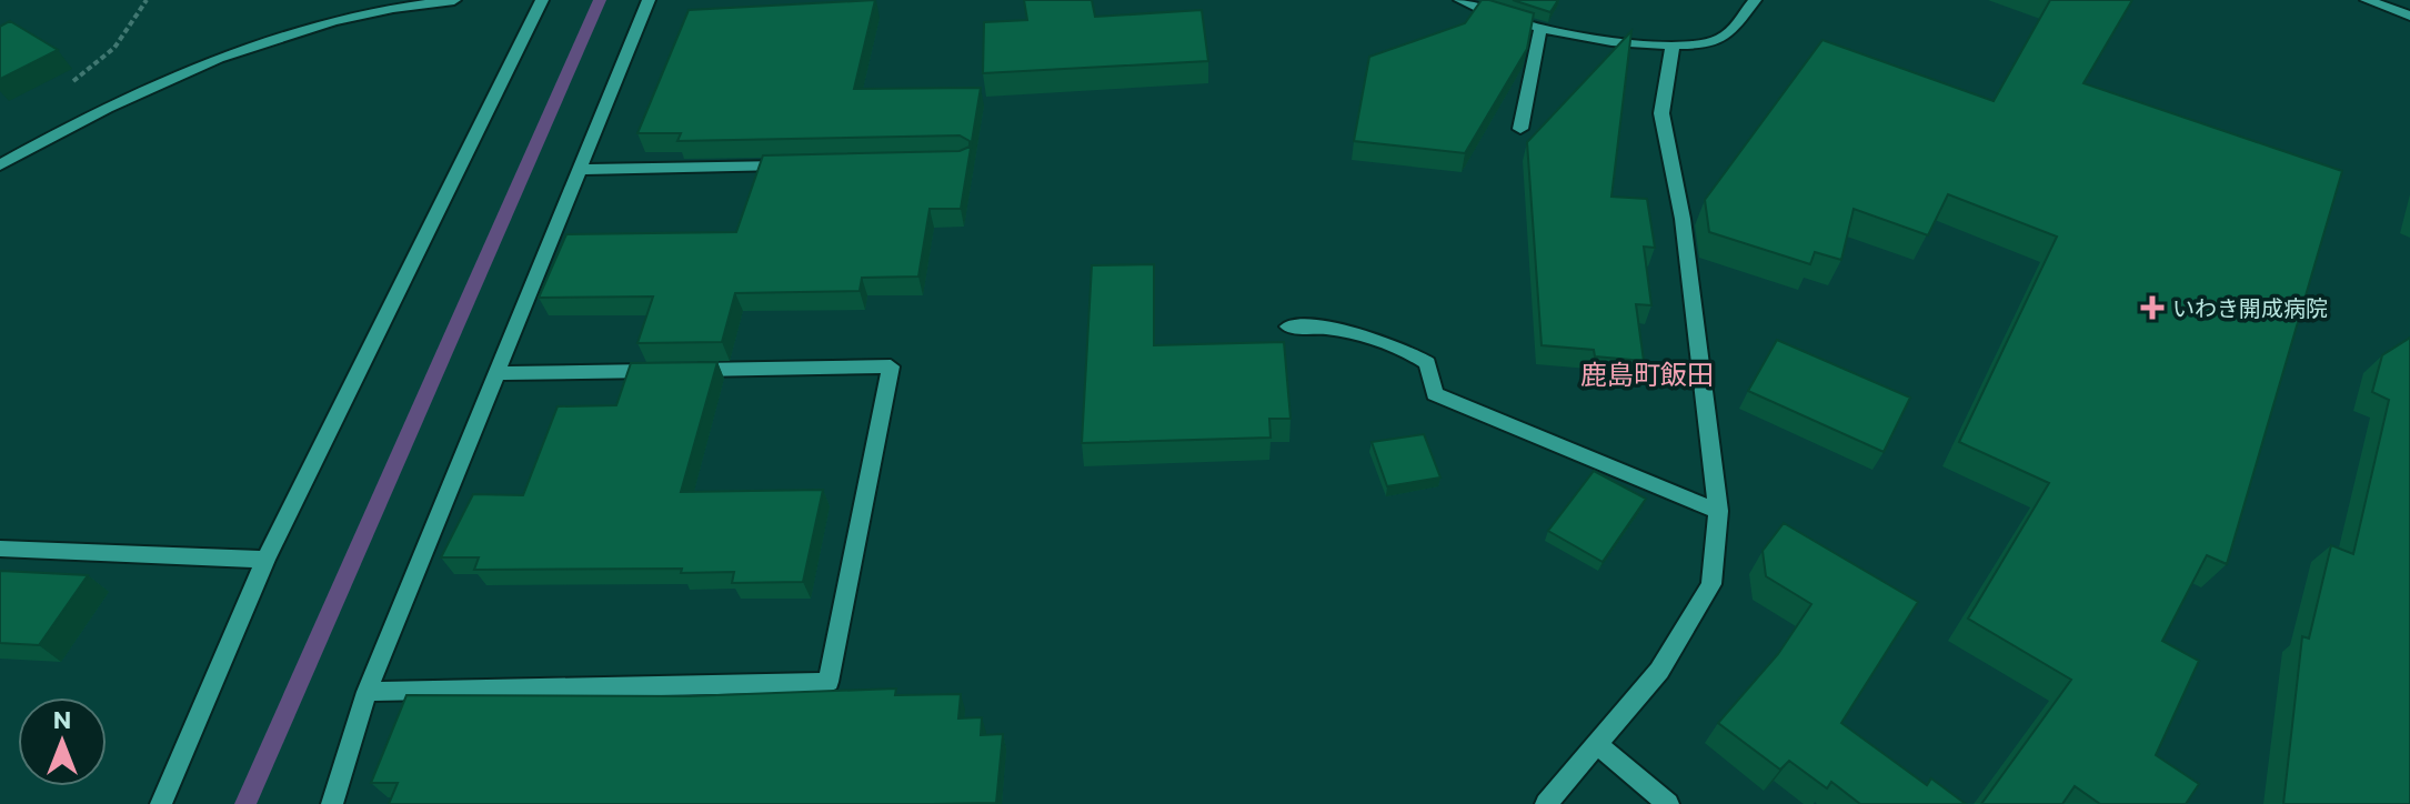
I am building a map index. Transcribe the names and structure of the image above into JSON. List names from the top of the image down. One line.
{"districts":["鹿島町飯田"],"places":{"health":["いわき開成病院"]},"north":"top"}
